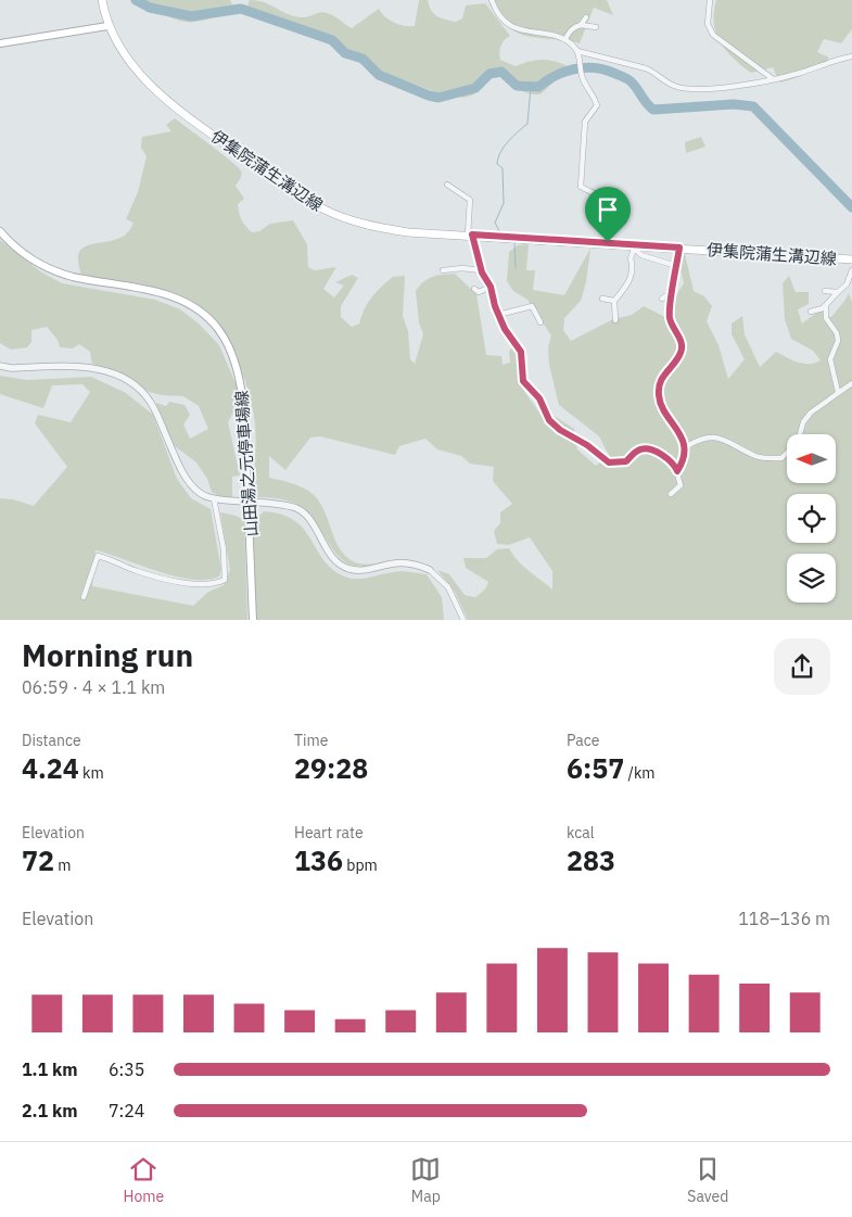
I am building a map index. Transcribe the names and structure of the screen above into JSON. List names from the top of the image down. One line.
{"streets":{"main road":["伊集院蒲生溝辺線","山田湯之元停車場線"]},"north":"left","page":{"heading":["Morning run","06:59 · 4 × 1.1 km"],"stats":[["Distance","4.24 km"],["Time","29:28"],["Pace","6:57 /km"],["Elevation","72 m"],["Heart rate","136 bpm"],["kcal","283"]],"chart":["Elevation","118–136 m"],"list":[{"name":"1.1 km","note":"6:35"},{"name":"2.1 km","note":"7:24"}],"tabs":["Home","Map","Saved"]}}
